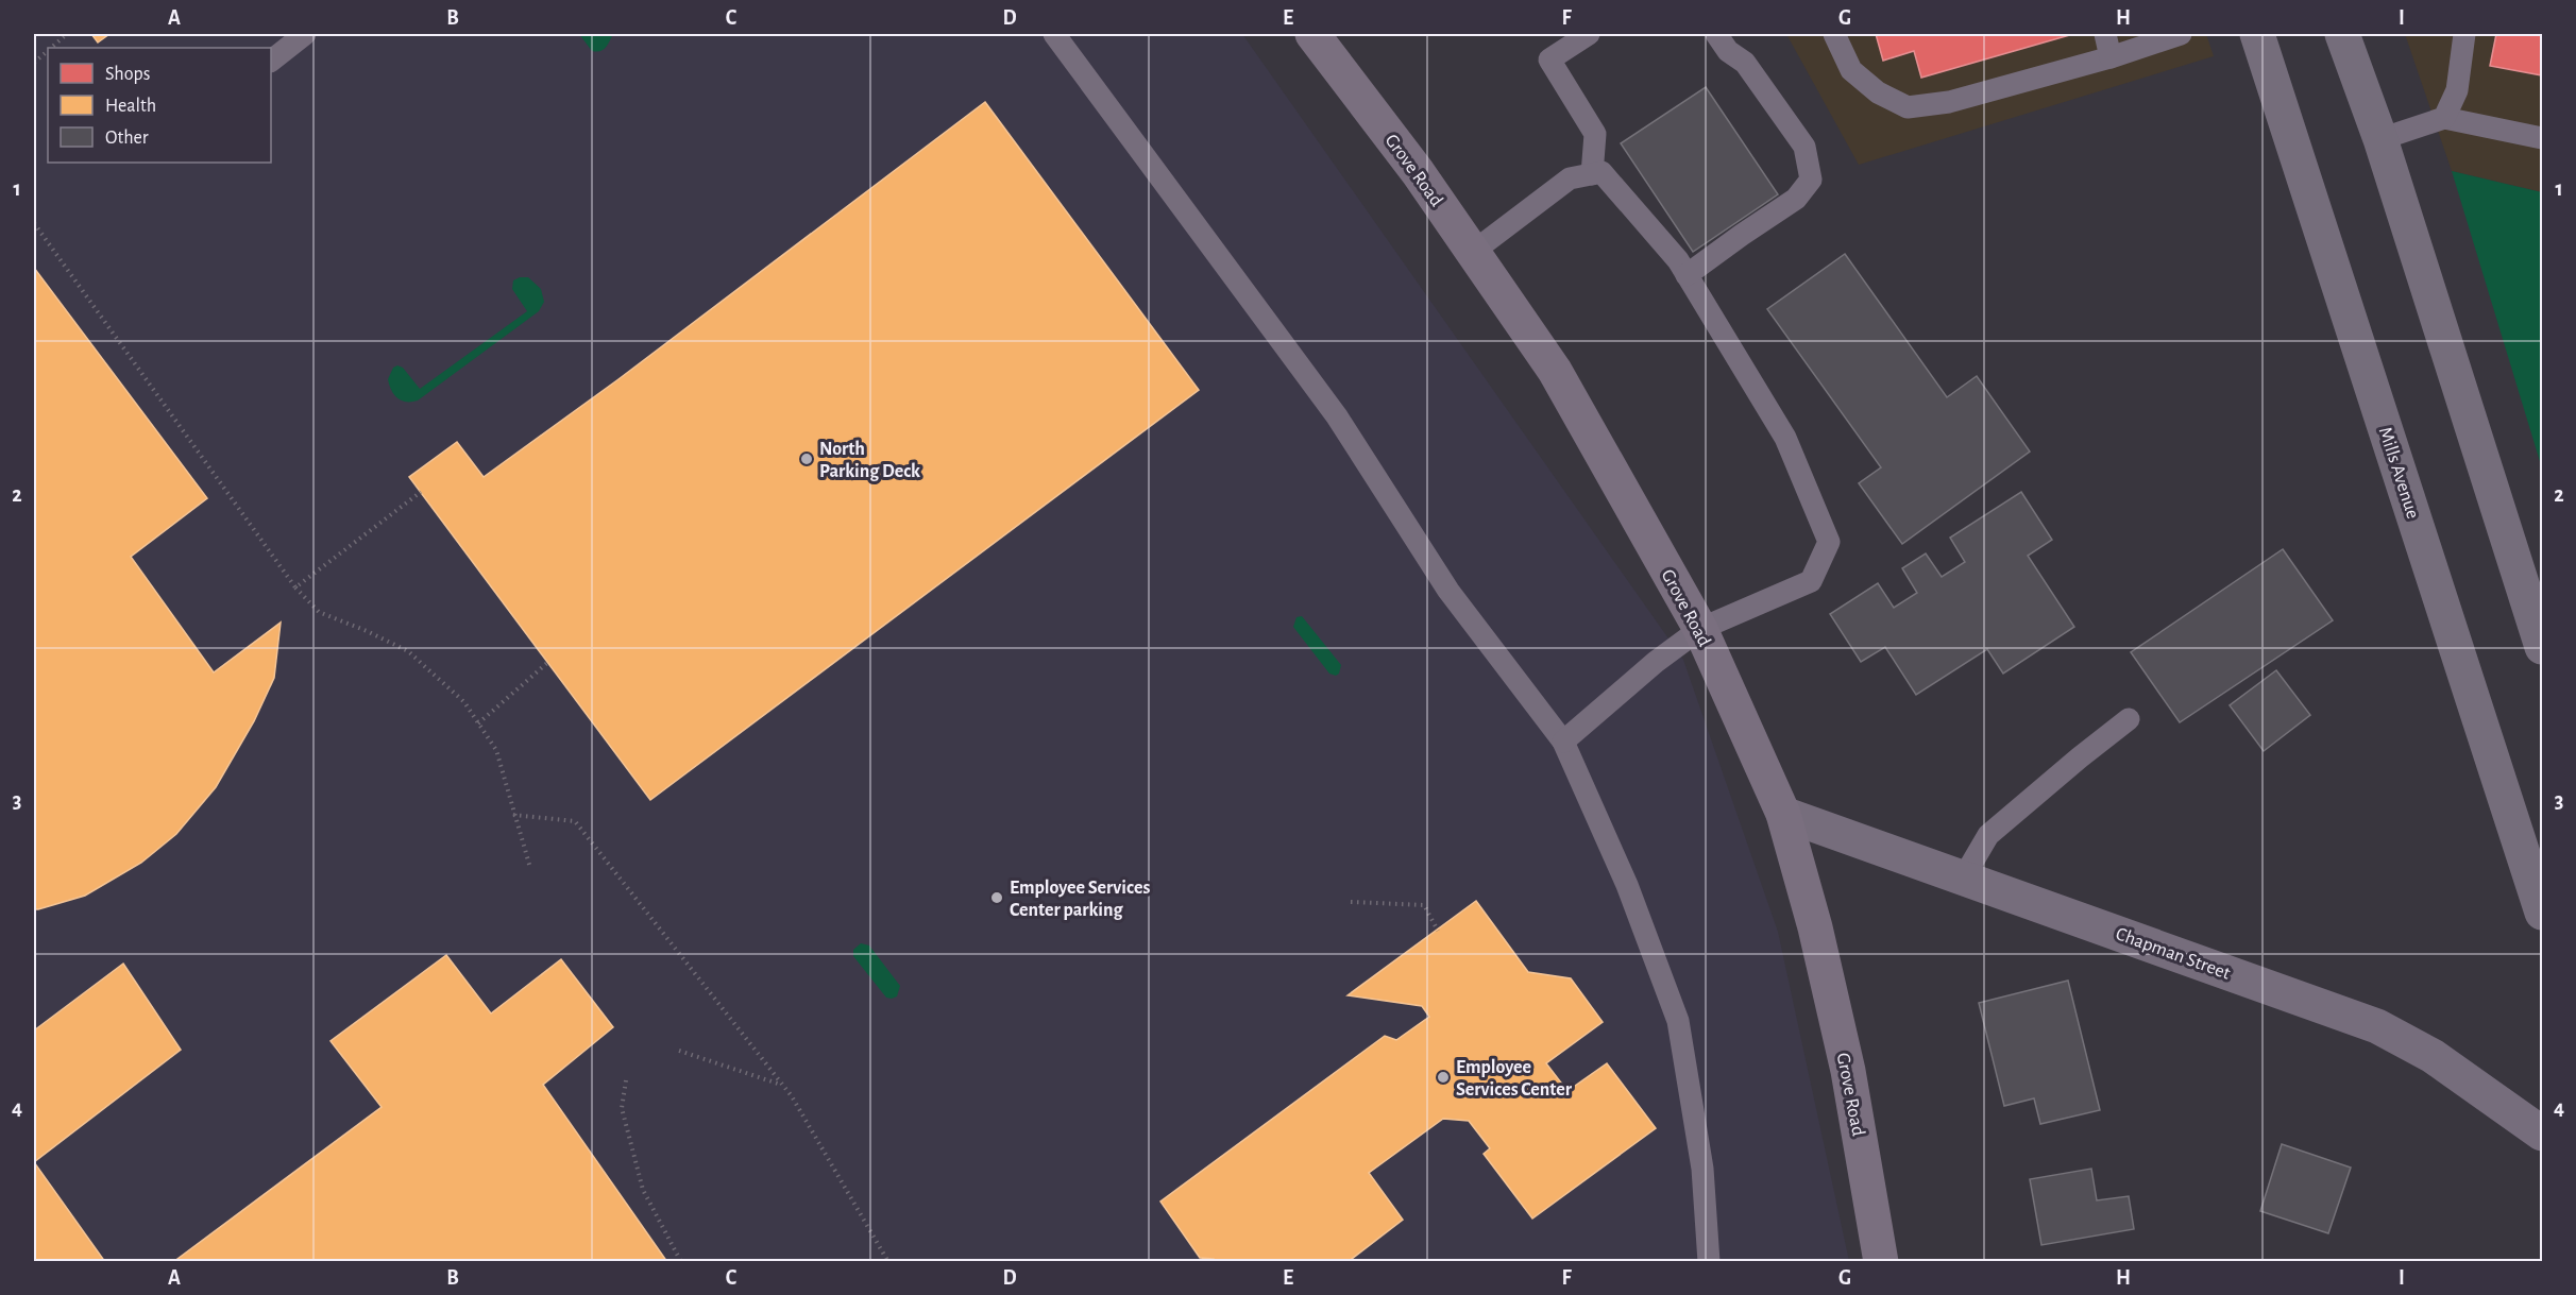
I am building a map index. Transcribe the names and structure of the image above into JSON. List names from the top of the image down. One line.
{"streets":{"main road":["Grove Road","Mills Avenue"],"street":["Chapman Street"]},"crossings":[["Grove Road","Chapman Street"]],"places":["North Parking Deck","Employee Services Center parking","Employee Services Center"],"legend":["Shops","Health","Other"],"grid":{"columns":["A","B","C","D","E","F","G","H","I"],"rows":["1","2","3","4"]}}
